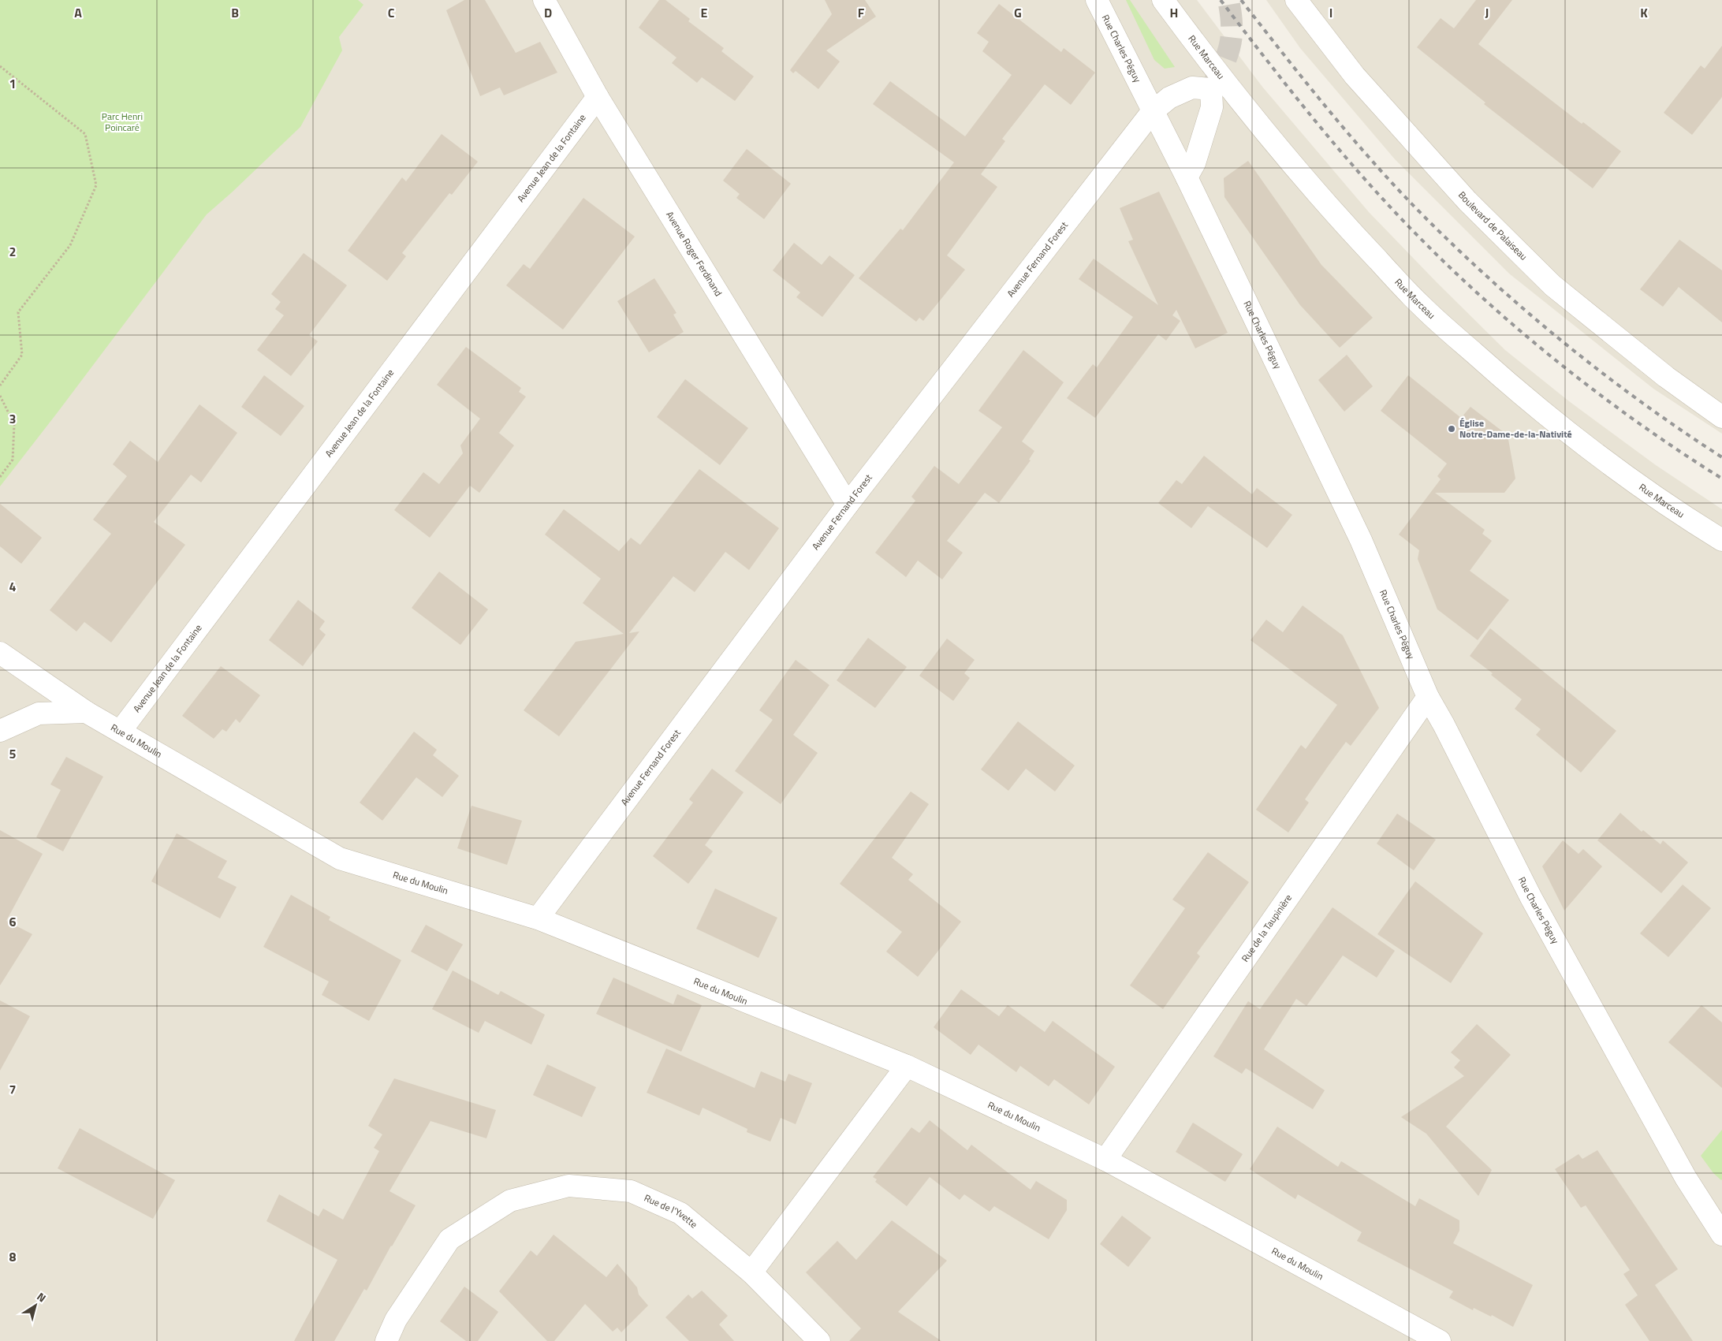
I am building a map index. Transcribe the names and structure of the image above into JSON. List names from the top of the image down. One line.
{"streets":{"street":["Rue Charles Péguy","Rue Marceau","Avenue Jean de la Fontaine","Boulevard de Palaiseau","Avenue Roger Ferdinand","Avenue Fernand Forest","Rue du Moulin","Rue de la Taupinière","Rue de l'Yvette"]},"crossings":[["Rue Charles Péguy","Avenue Fernand Forest"],["Rue Charles Péguy","Rue de la Taupinière"],["Avenue Jean de la Fontaine","Avenue Roger Ferdinand"],["Avenue Jean de la Fontaine","Rue du Moulin"],["Avenue Roger Ferdinand","Avenue Fernand Forest"],["Avenue Fernand Forest","Rue du Moulin"],["Rue du Moulin","Rue de la Taupinière"]],"parks":["Parc Henri Poincaré"],"places":["Église Notre-Dame-de-la-Nativité"],"north":"top right","grid":{"columns":["A","B","C","D","E","F","G","H","I","J","K"],"rows":["1","2","3","4","5","6","7","8"]}}
